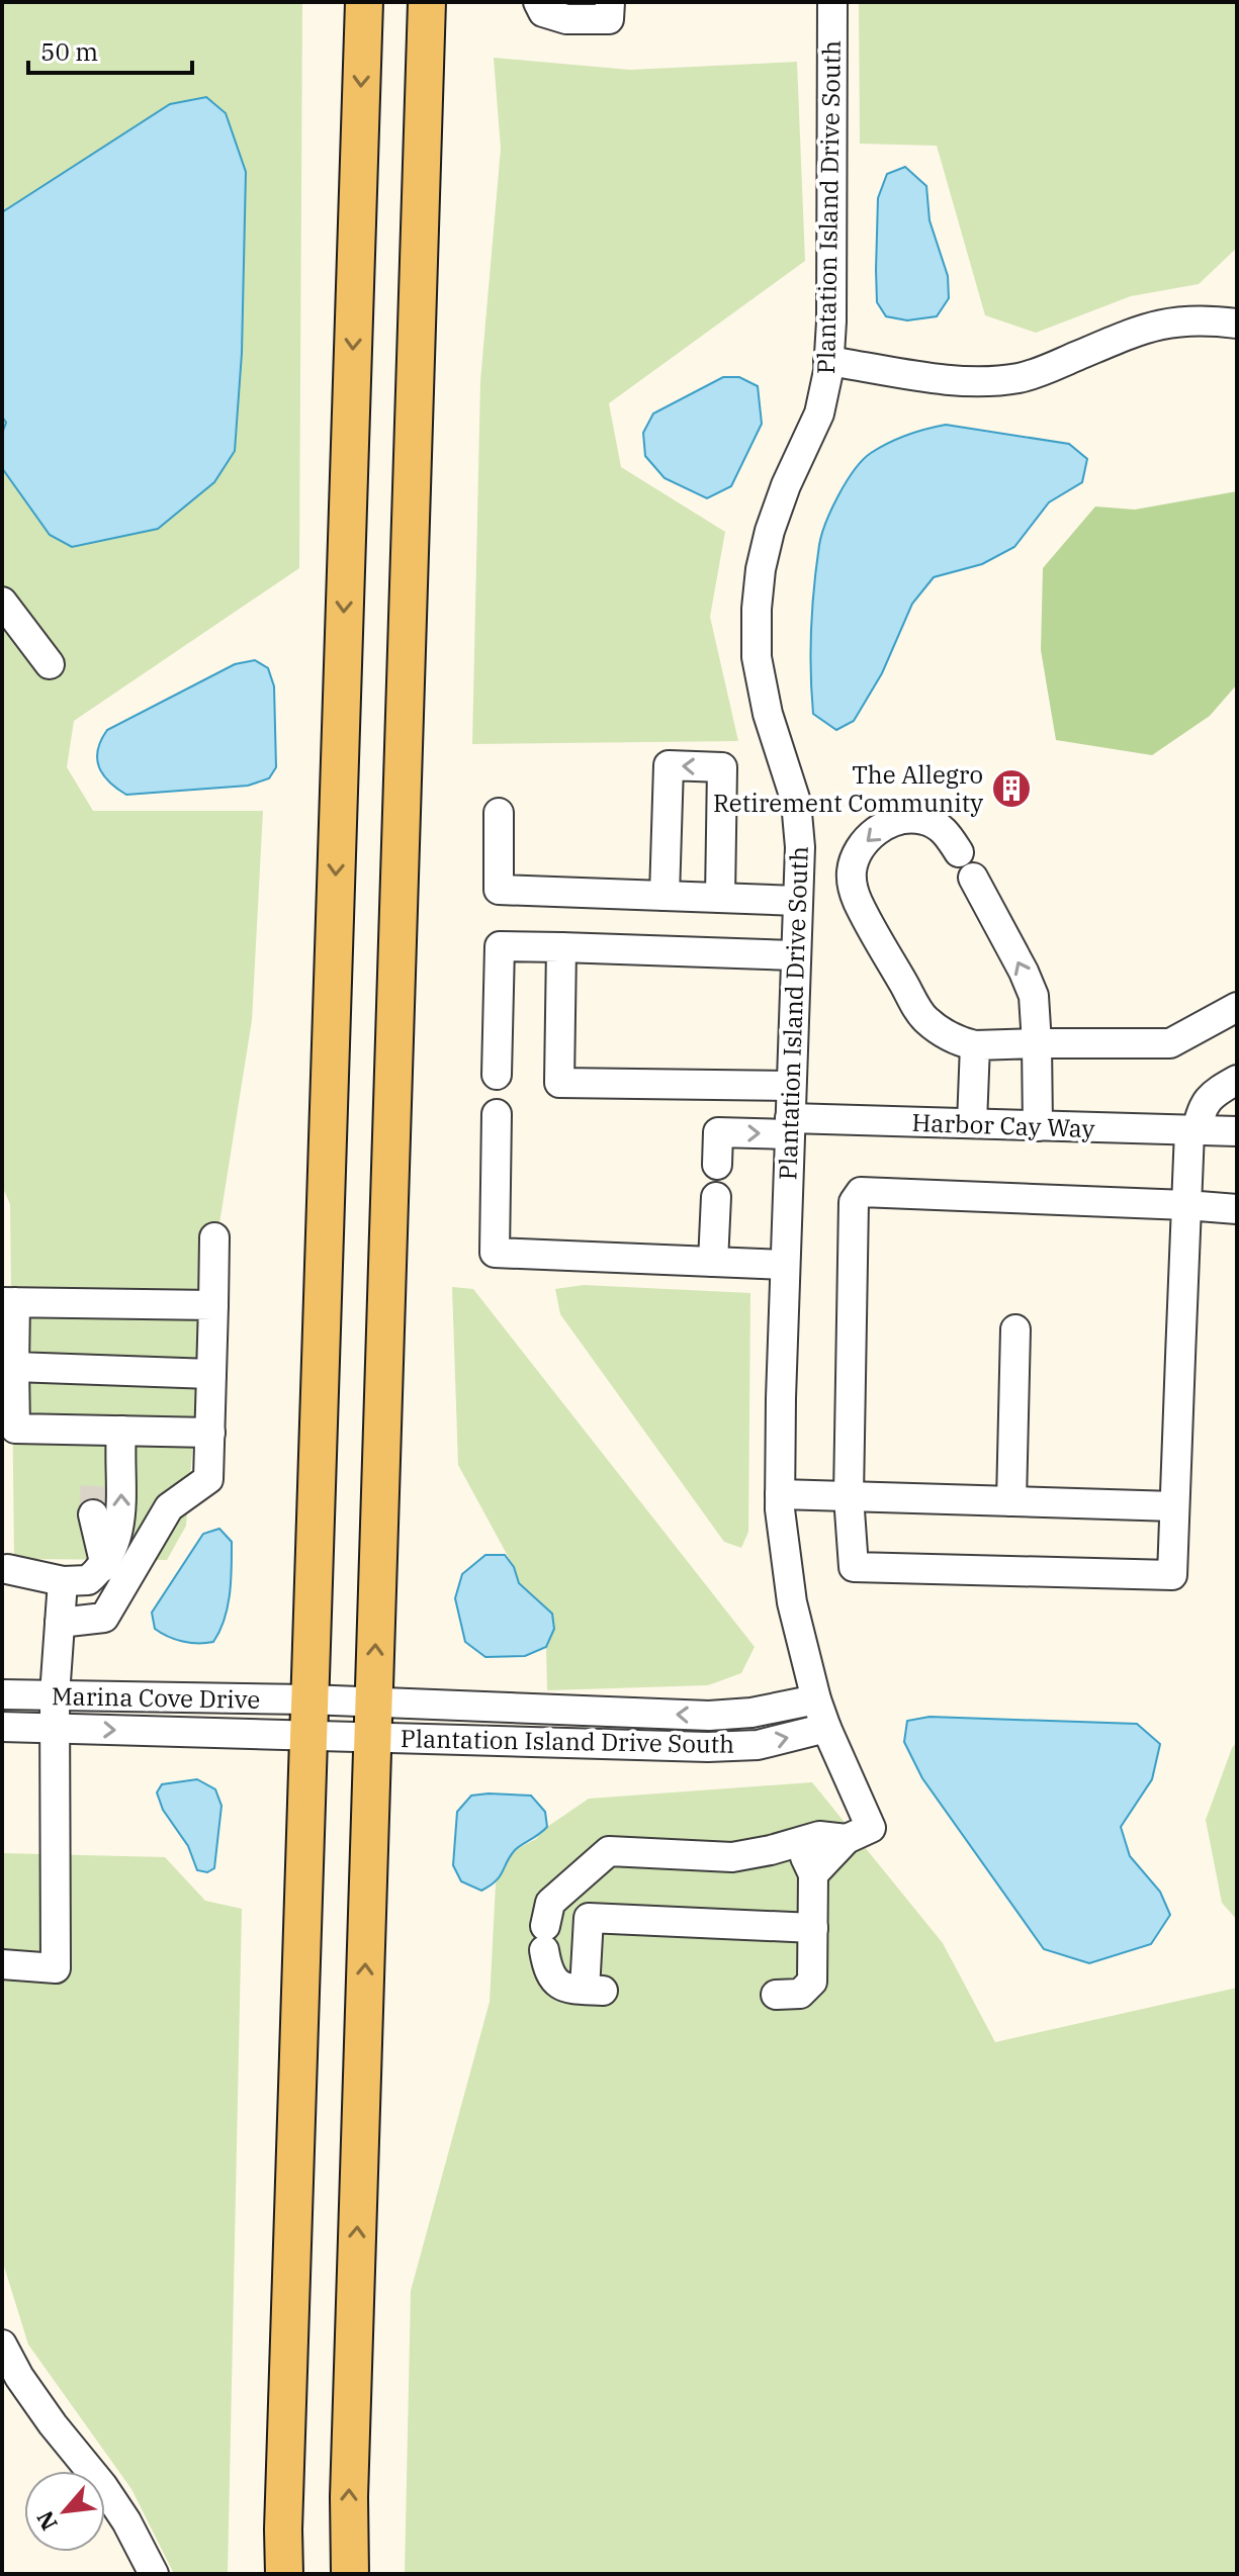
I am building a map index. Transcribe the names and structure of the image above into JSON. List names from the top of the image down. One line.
{"streets":{"street":["Plantation Island Drive South","Harbor Cay Way","Marina Cove Drive"]},"crossings":[["Plantation Island Drive South","Harbor Cay Way"],["Plantation Island Drive South","Marina Cove Drive"]],"places":{"building":["The Allegro Retirement Community"]},"scale_bar":"50 m","north":"bottom left"}
